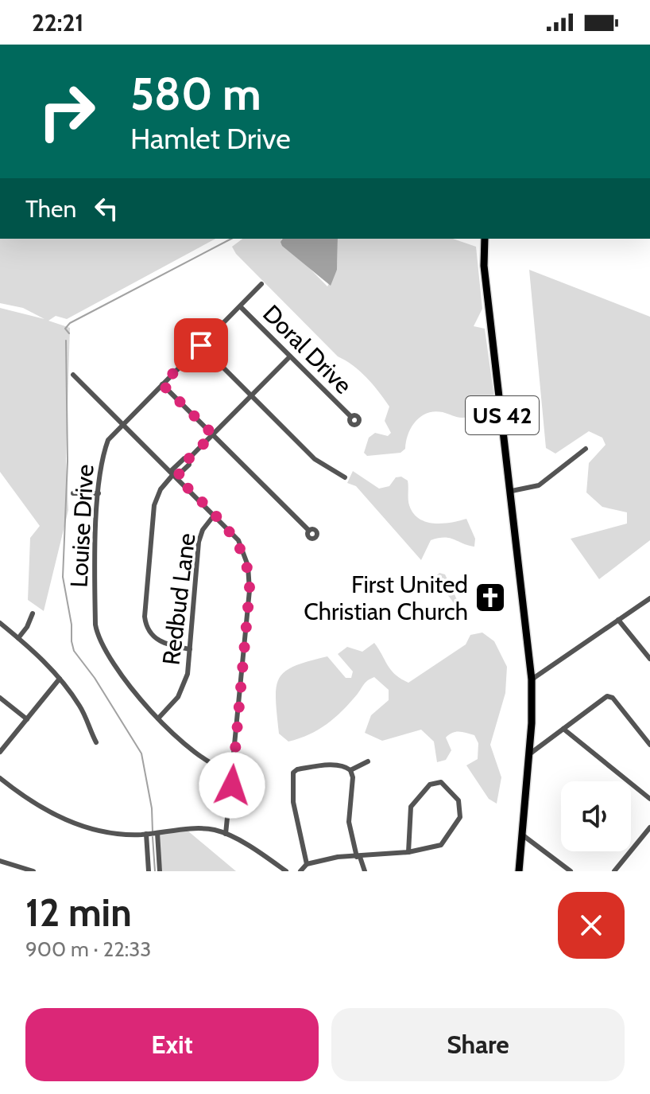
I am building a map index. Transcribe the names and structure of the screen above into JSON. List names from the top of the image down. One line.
{"streets":{"main road":["US 42"],"street":["Doral Drive","Louise Drive","Redbud Lane"]},"crossings":[["Doral Drive","Louise Drive"],["Louise Drive","Redbud Lane"]],"places":{"church":["First United Christian Church"]},"page":{"status":"22:21","turn":["580 m","Hamlet Drive"],"then":"Then","heading":["12 min","900 m · 22:33"],"buttons":["Exit","Share"]}}
